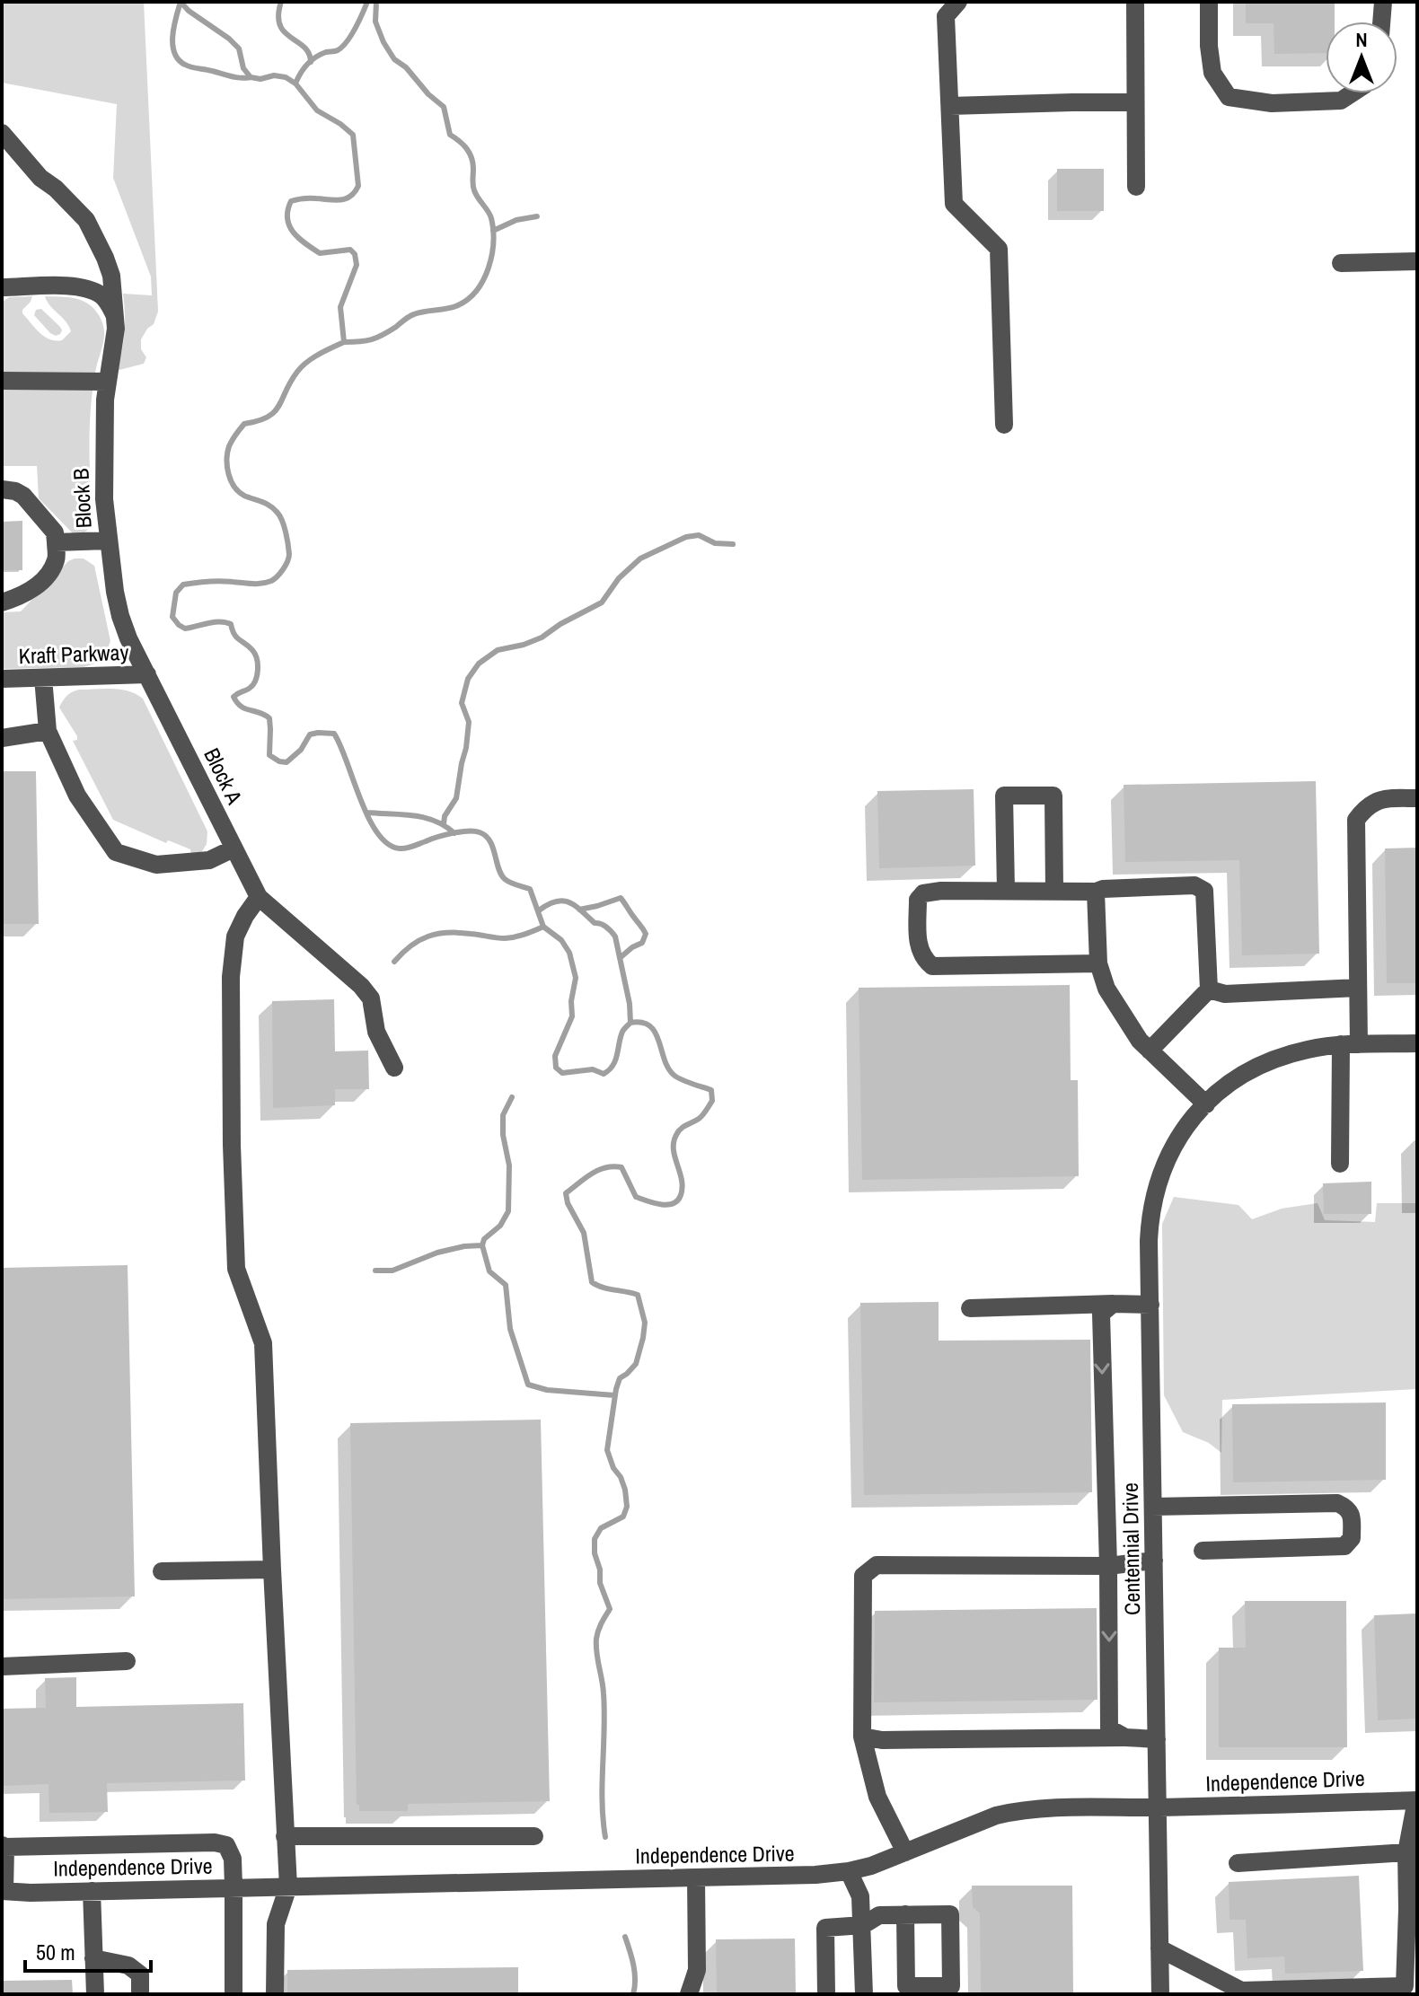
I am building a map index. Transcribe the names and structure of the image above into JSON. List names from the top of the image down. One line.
{"streets":{"street":["Block B","Kraft Parkway","Block A","Centennial Drive","Independence Drive"]},"crossings":[["Block B","Kraft Parkway"],["Block B","Block A"],["Kraft Parkway","Block A"],["Centennial Drive","Independence Drive"]],"scale_bar":"50 m","north":"top"}
